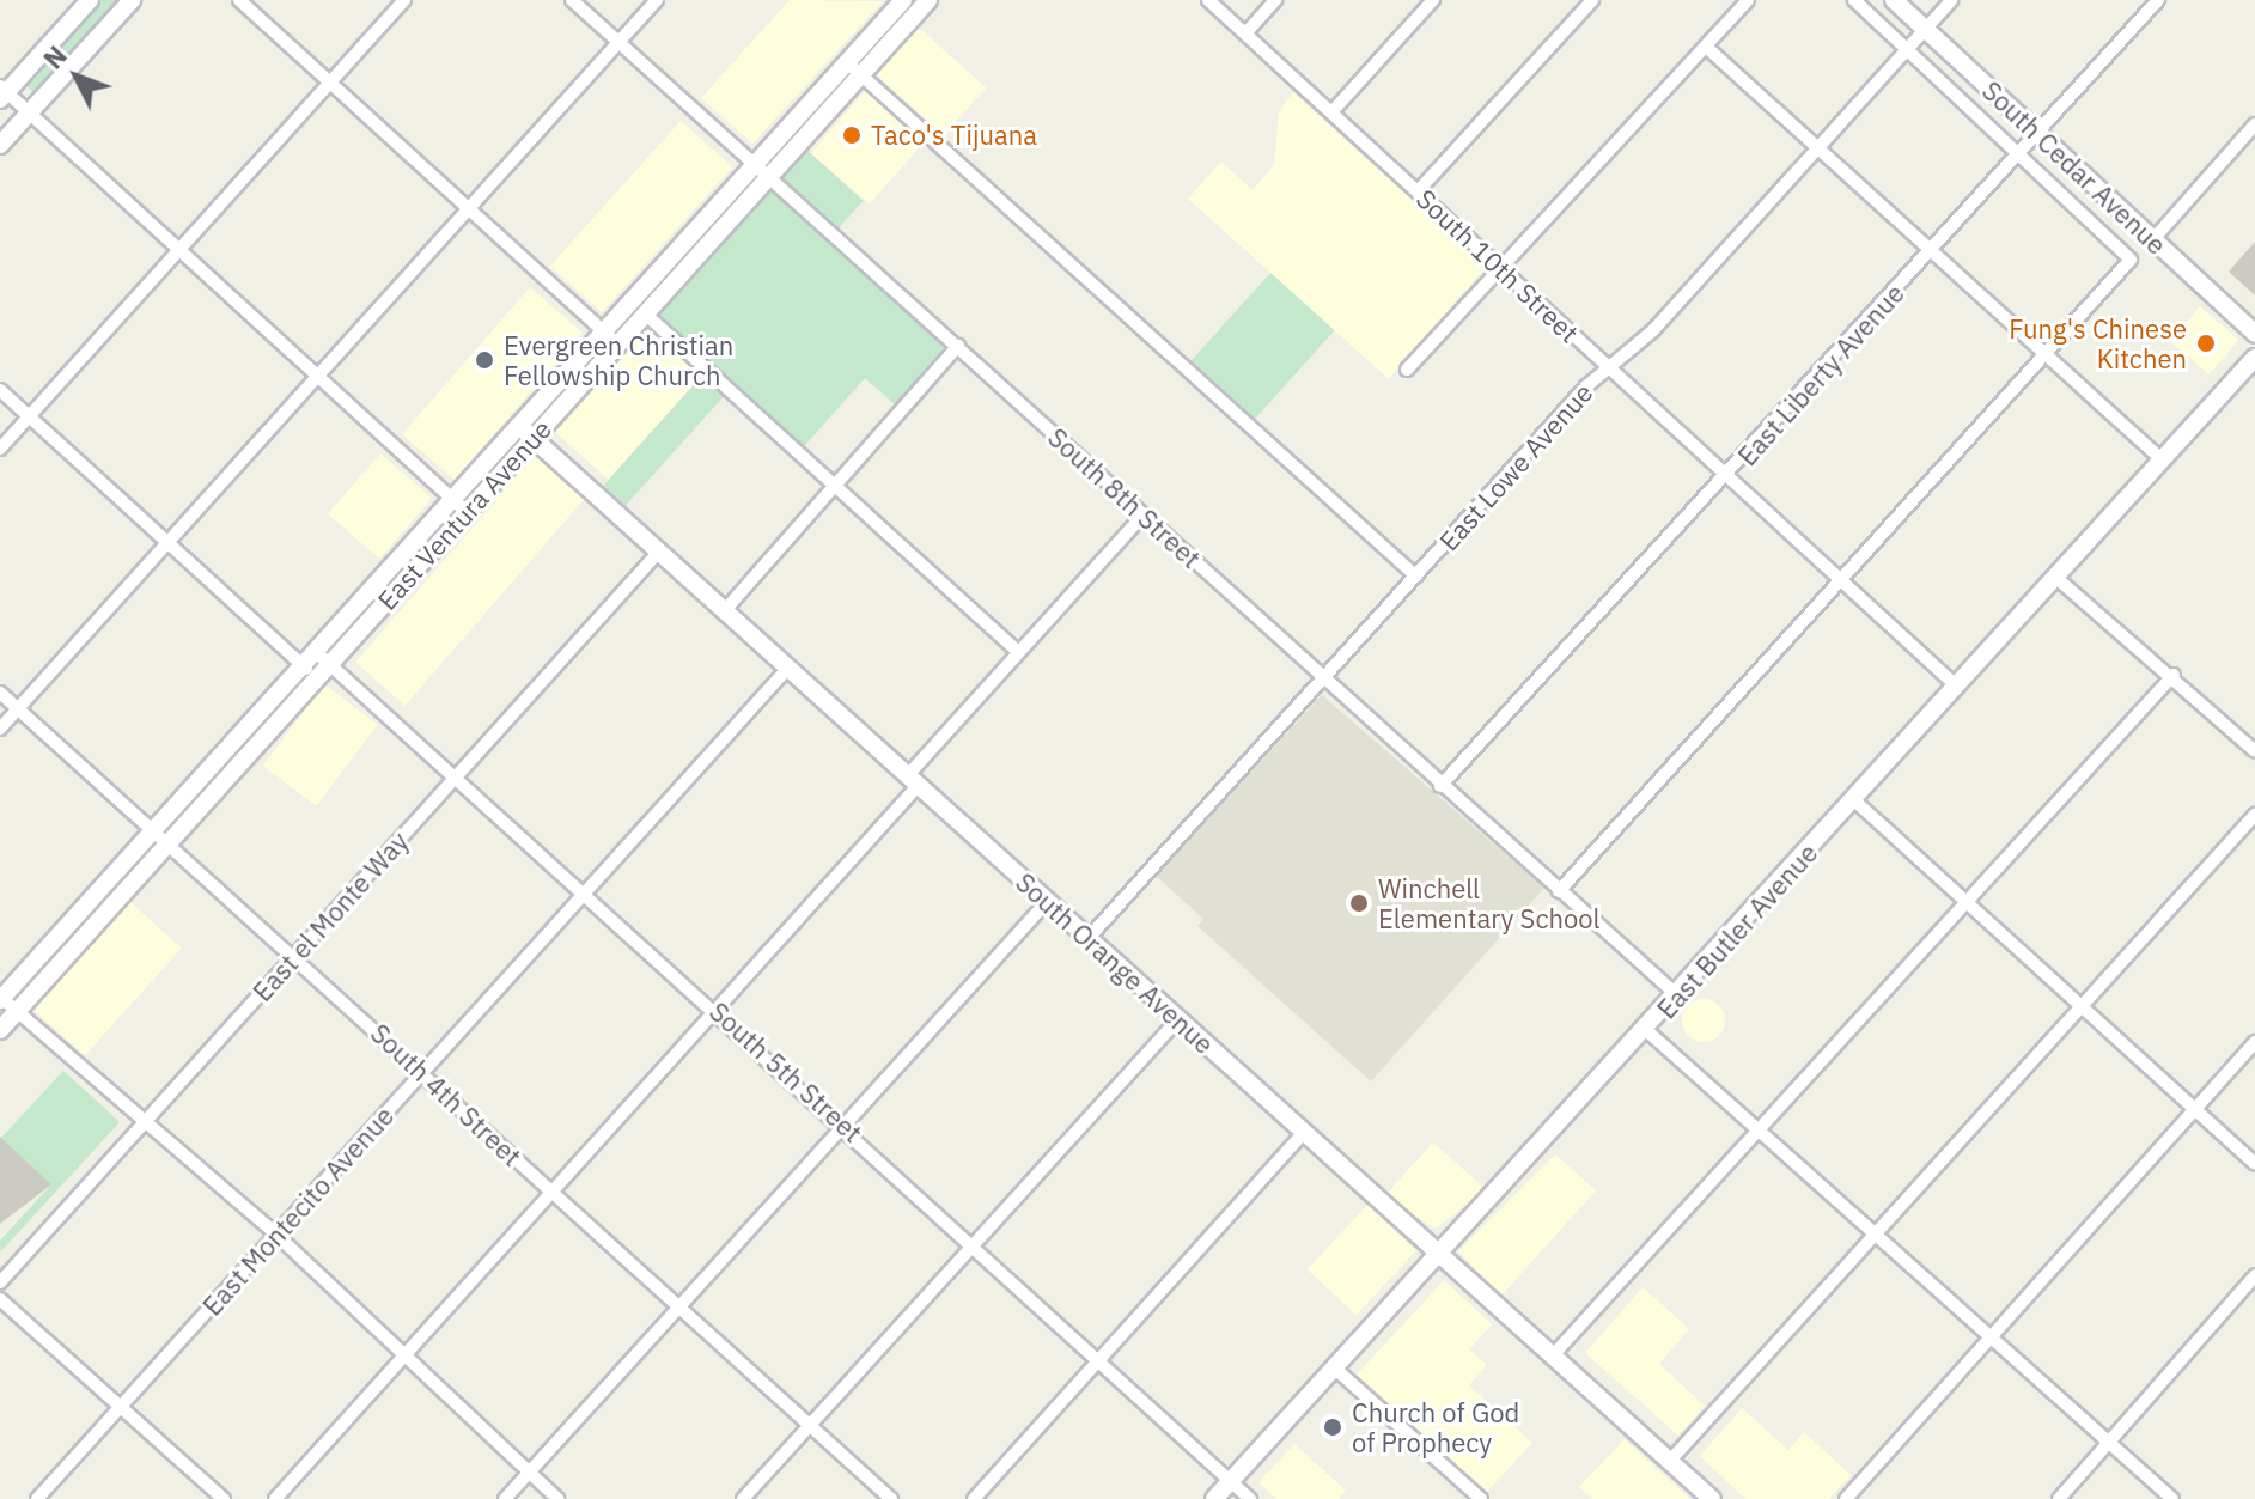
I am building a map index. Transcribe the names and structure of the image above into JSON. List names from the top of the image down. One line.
{"streets":{"street":["South Cedar Avenue","South 10th Street","East Liberty Avenue","East Lowe Avenue","South 8th Street","East Ventura Avenue","East el Monte Way","East Butler Avenue","South Orange Avenue","South 5th Street","South 4th Street","East Montecito Avenue"]},"crossings":[["South Cedar Avenue","East Liberty Avenue"],["South Cedar Avenue","East Lowe Avenue"],["South 10th Street","East Liberty Avenue"],["South 10th Street","East Lowe Avenue"],["South 10th Street","East Butler Avenue"],["East Liberty Avenue","South 8th Street"],["East Lowe Avenue","South 8th Street"],["East Lowe Avenue","South Orange Avenue"],["South 8th Street","East Ventura Avenue"],["South 8th Street","East Butler Avenue"],["East Ventura Avenue","South Orange Avenue"],["East Ventura Avenue","South 5th Street"],["East Ventura Avenue","South 4th Street"],["East el Monte Way","South Orange Avenue"],["East el Monte Way","South 5th Street"],["East el Monte Way","South 4th Street"],["East Butler Avenue","South Orange Avenue"],["East Butler Avenue","South 5th Street"],["South Orange Avenue","East Montecito Avenue"],["South 5th Street","East Montecito Avenue"],["South 4th Street","East Montecito Avenue"]],"places":["Taco's Tijuana","Fung's Chinese Kitchen","Evergreen Christian Fellowship Church","Winchell Elementary School","Church of God of Prophecy"],"north":"top left"}
